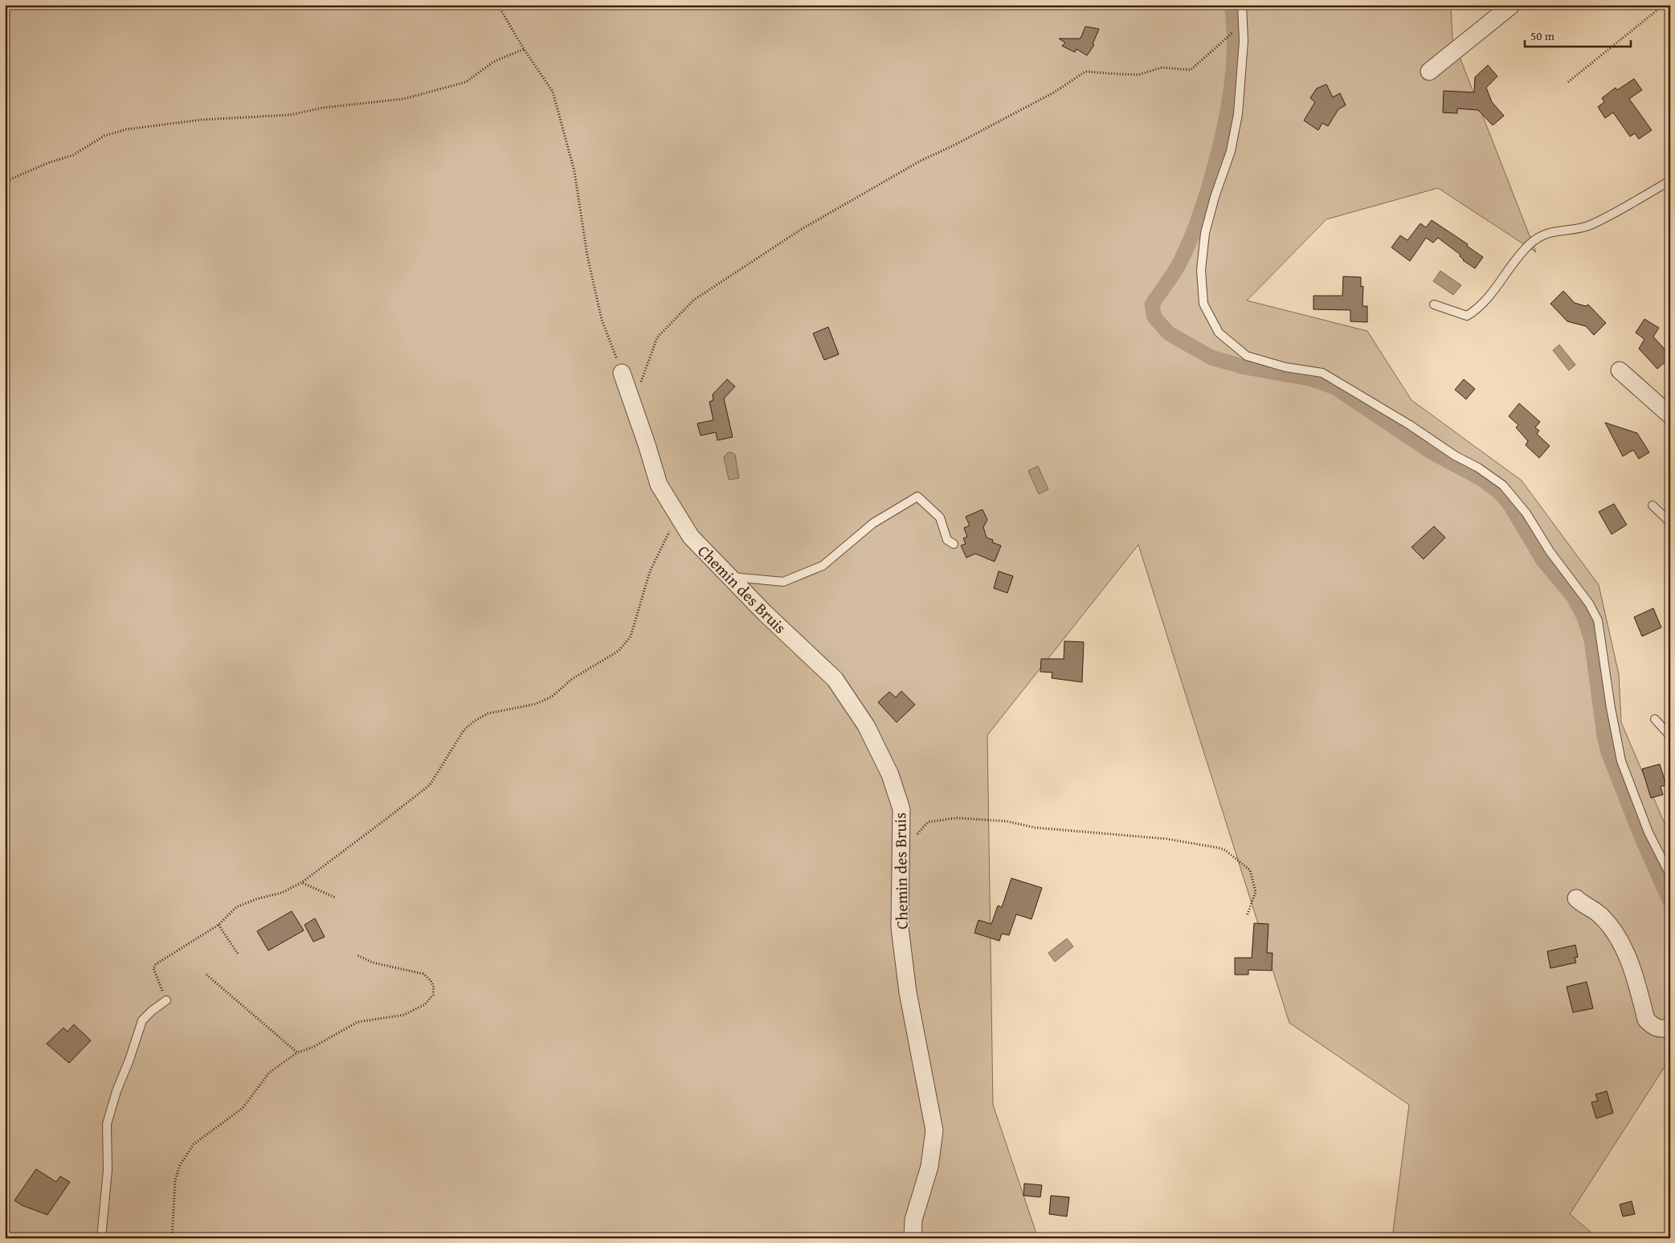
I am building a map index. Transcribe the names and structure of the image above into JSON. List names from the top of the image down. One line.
{"streets":{"street":["Chemin des Bruis"]},"scale_bar":"50 m"}
